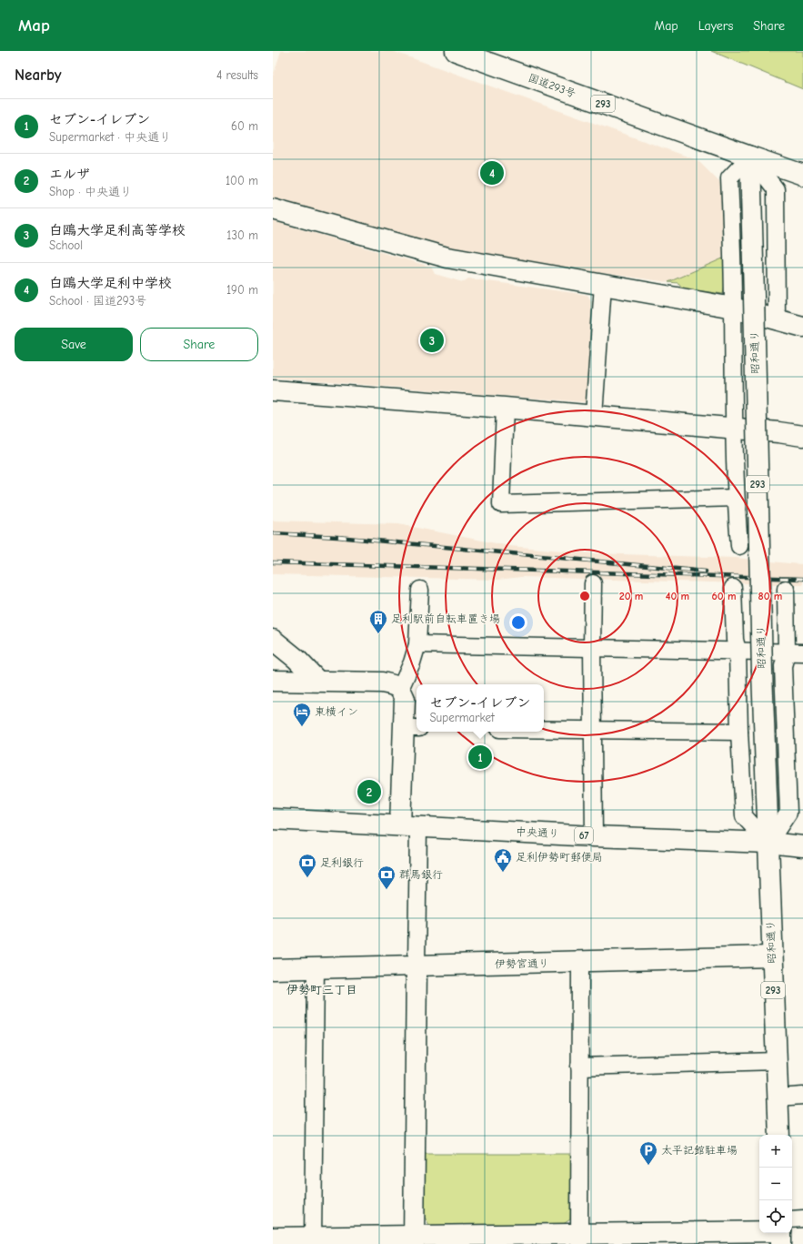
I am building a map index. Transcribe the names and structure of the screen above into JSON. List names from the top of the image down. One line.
{"streets":{"main road":["国道293号","293","昭和通り","中央通り","67","伊勢宮通り"]},"crossings":[["国道293号","昭和通り"],["昭和通り","中央通り"],["昭和通り","伊勢宮通り"]],"districts":["伊勢町三丁目"],"places":{"building":["足利駅前自転車置き場"],"hotel":["東横イン"],"public building":["足利伊勢町郵便局"],"bank":["足利銀行","群馬銀行"],"parking":["太平記館駐車場"]},"page":{"header":"Map","nav":["Map","Layers","Share"],"heading":["Nearby","4 results"],"list":[{"mark":"1","name":"セブン-イレブン","note":"Supermarket · 中央通り","value":"60 m"},{"mark":"2","name":"エルザ","note":"Shop · 中央通り","value":"100 m"},{"mark":"3","name":"白鴎大学足利高等学校","note":"School","value":"130 m"},{"mark":"4","name":"白鴎大学足利中学校","note":"School · 国道293号","value":"190 m"}],"pins":["4","3","1","2"],"buttons":["Save","Share"],"popup":["セブン-イレブン","Supermarket"],"map_buttons":["+","−"]},"rings":["20 m","40 m","60 m","80 m"]}
